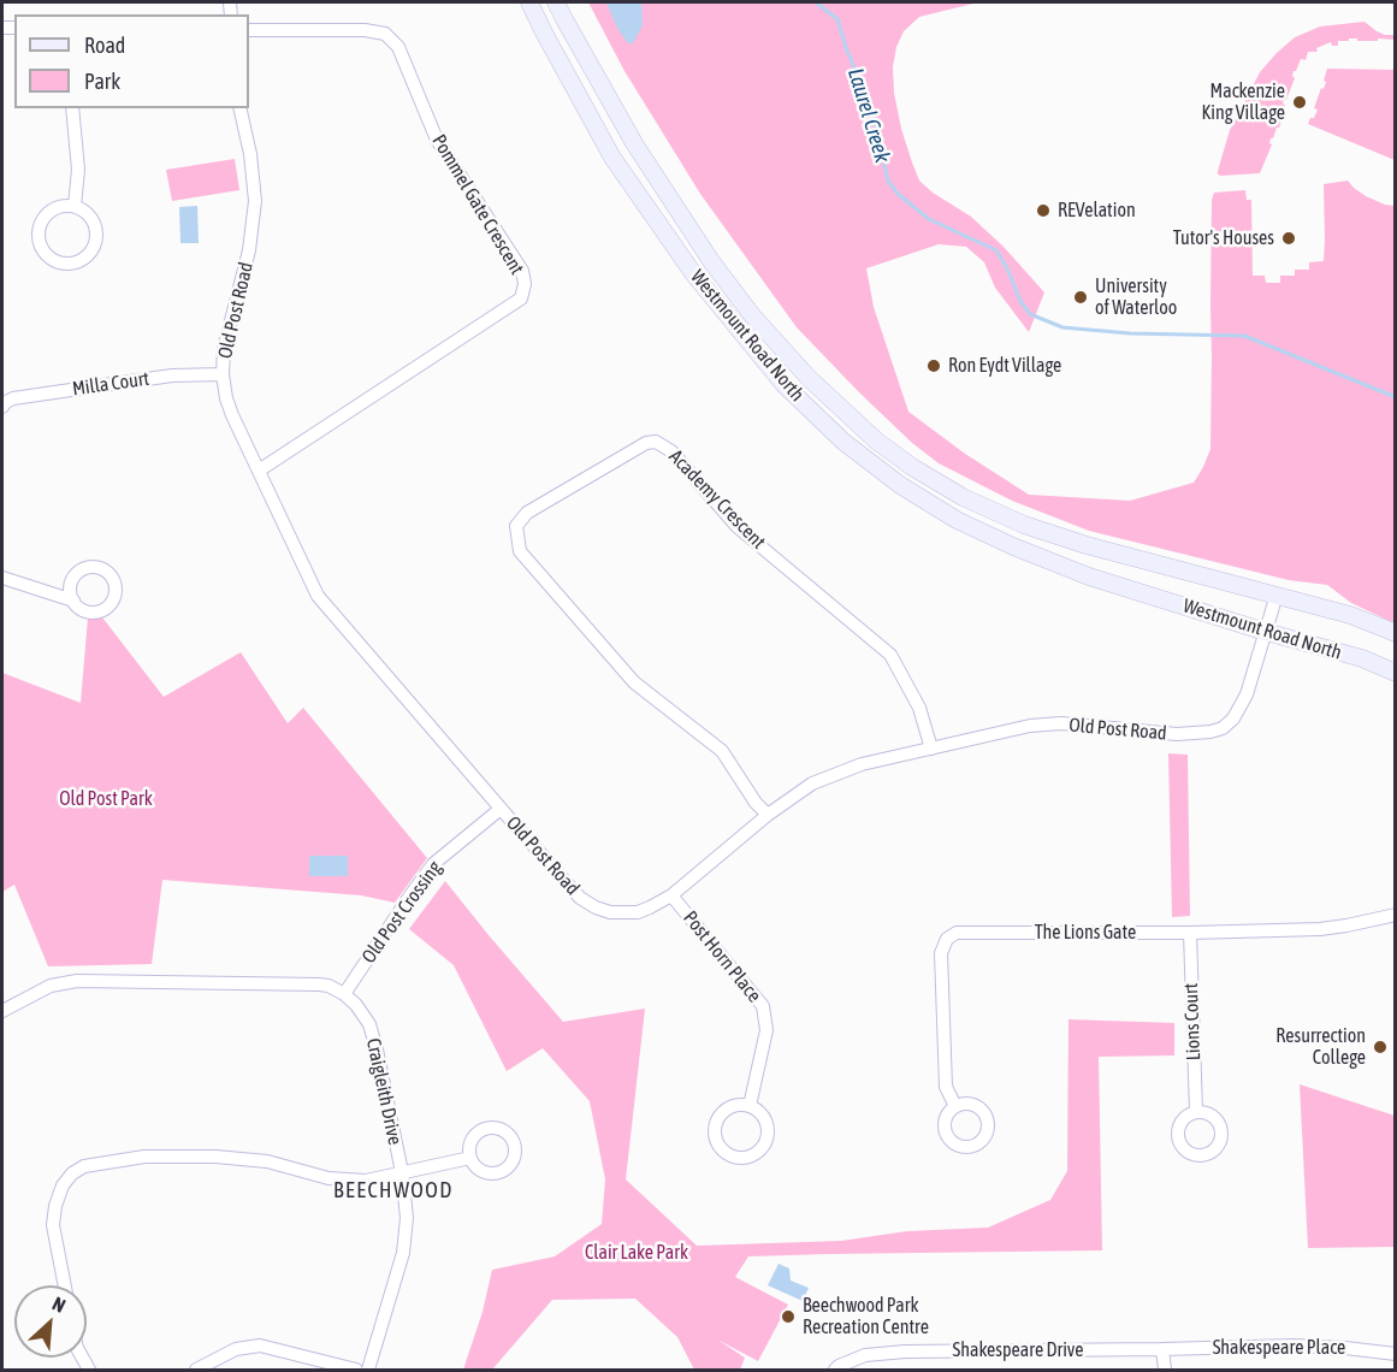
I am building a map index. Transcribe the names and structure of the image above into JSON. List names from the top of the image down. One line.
{"streets":{"main road":["Westmount Road North"],"street":["Pommel Gate Crescent","Old Post Road","Milla Court","Academy Crescent","Old Post Crossing","The Lions Gate","Post Horn Place","Lions Court","Craigleith Drive","Shakespeare Place","Shakespeare Drive"]},"crossings":[["Pommel Gate Crescent","Old Post Road"],["Old Post Road","Westmount Road North"],["Old Post Road","Milla Court"],["Old Post Road","Academy Crescent"],["Old Post Road","Old Post Crossing"],["Old Post Road","Post Horn Place"],["Old Post Crossing","Craigleith Drive"],["The Lions Gate","Lions Court"],["Shakespeare Place","Shakespeare Drive"]],"districts":["BEECHWOOD"],"water":["Laurel Creek"],"parks":["Old Post Park","Clair Lake Park"],"places":["Mackenzie King Village","REVelation","Tutor's Houses","University of Waterloo","Ron Eydt Village","Resurrection College","Beechwood Park Recreation Centre"],"legend":["Road","Park"],"north":"top right"}
